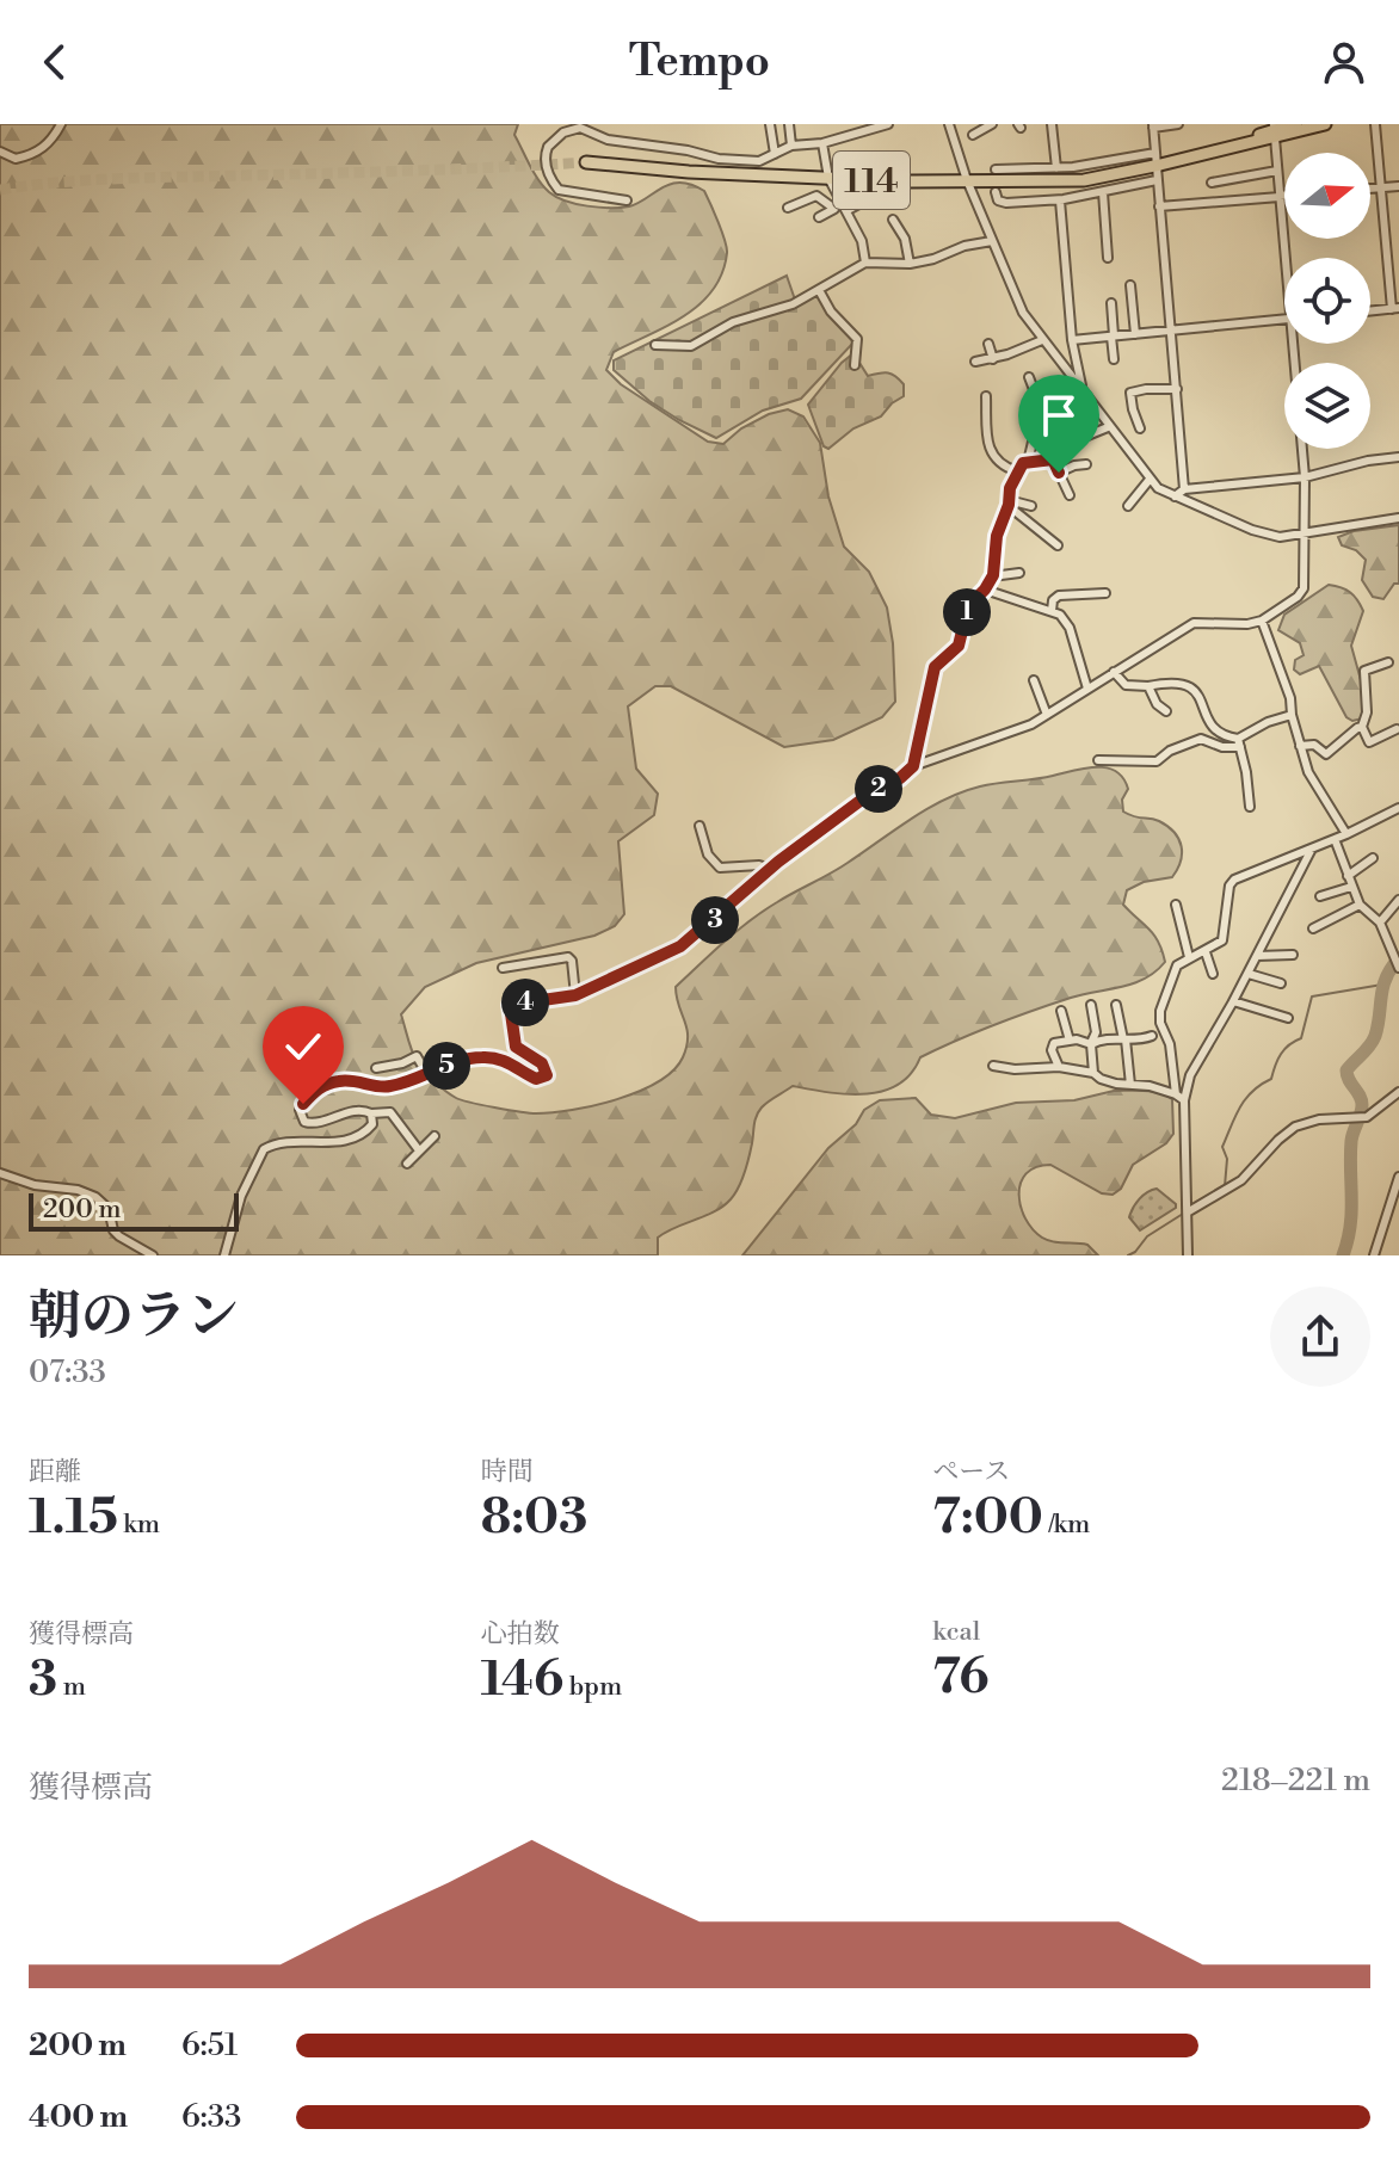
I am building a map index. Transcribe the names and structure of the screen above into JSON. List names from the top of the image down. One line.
{"streets":{"highway":["114"]},"scale_bar":"200 m","north":"right","page":{"header":"Tempo","pins":["1","2","3","4","5"],"scale":"200 m","heading":["朝のラン","07:33"],"stats":[["距離","1.15 km"],["時間","8:03"],["ペース","7:00 /km"],["獲得標高","3 m"],["心拍数","146 bpm"],["kcal","76"]],"chart":["獲得標高","218–221 m"],"list":[{"name":"200 m","note":"6:51"},{"name":"400 m","note":"6:33"}]}}
